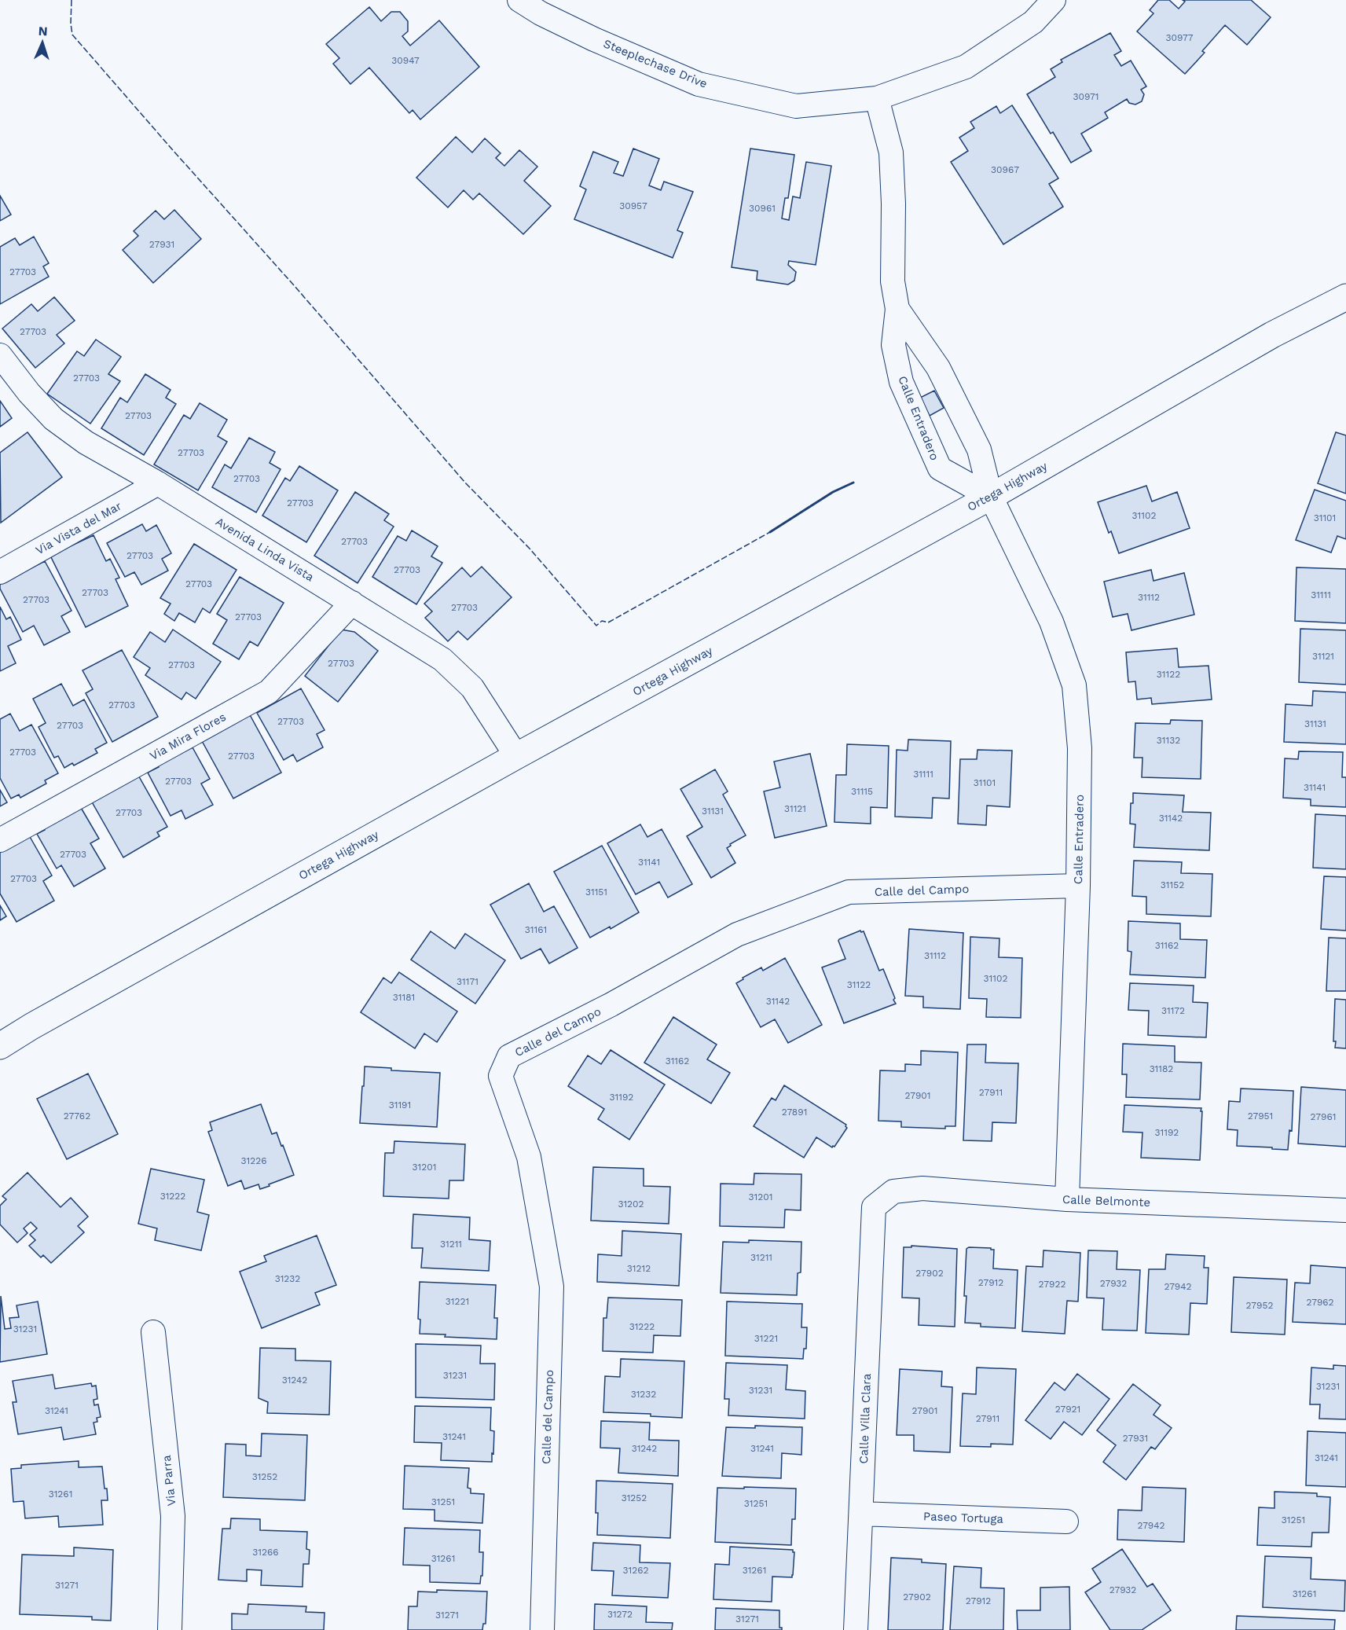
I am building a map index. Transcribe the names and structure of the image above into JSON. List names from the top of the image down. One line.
{"streets":{"main road":["Ortega Highway"],"street":["Steeplechase Drive","Calle Entradero","Via Vista del Mar","Avenida Linda Vista","Via Mira Flores","Calle del Campo","Calle Belmonte","Calle Villa Clara","Via Parra","Paseo Tortuga"]},"crossings":[["Steeplechase Drive","Calle Entradero"],["Calle Entradero","Ortega Highway"],["Calle Entradero","Calle del Campo"],["Calle Entradero","Calle Belmonte"],["Ortega Highway","Avenida Linda Vista"],["Via Vista del Mar","Avenida Linda Vista"],["Avenida Linda Vista","Via Mira Flores"],["Calle Belmonte","Calle Villa Clara"],["Calle Villa Clara","Paseo Tortuga"]],"house_numbers":["30977","30947","30971","30967","30957","30961","27931","27703","27703","27703","27703","27703","27703","27703","31102","31101","27703","27703","27703","27703","27703","31111","31112","27703","27703","27703","31121","27703","27703","31122","27703","27703","31131","27703","31132","27703","27703","31111","27703","31101","31141","31115","31121","31131","27703","31142","27703","31141","27703","31152","31151","31161","31162","31112","31102","31171","31122","31181","31142","31172","31162","31182","27911","27901","31192","31191","27891","27762","27951","27961","31192","31226","31201","31222","31201","31202","31211","31211","31212","27902","31232","27912","27932","27922","27942","31221","27962","27952","31222","31231","31221","31231","31242","31231","31231","31232","27921","31241","27901","27911","31241","27931","31242","31241","31241","31252","31261","31252","31251","31251","31251","27942","31266","31261","31262","31261","31271","27932","31261","27902","27912","31272","31271","31271"],"north":"top"}
